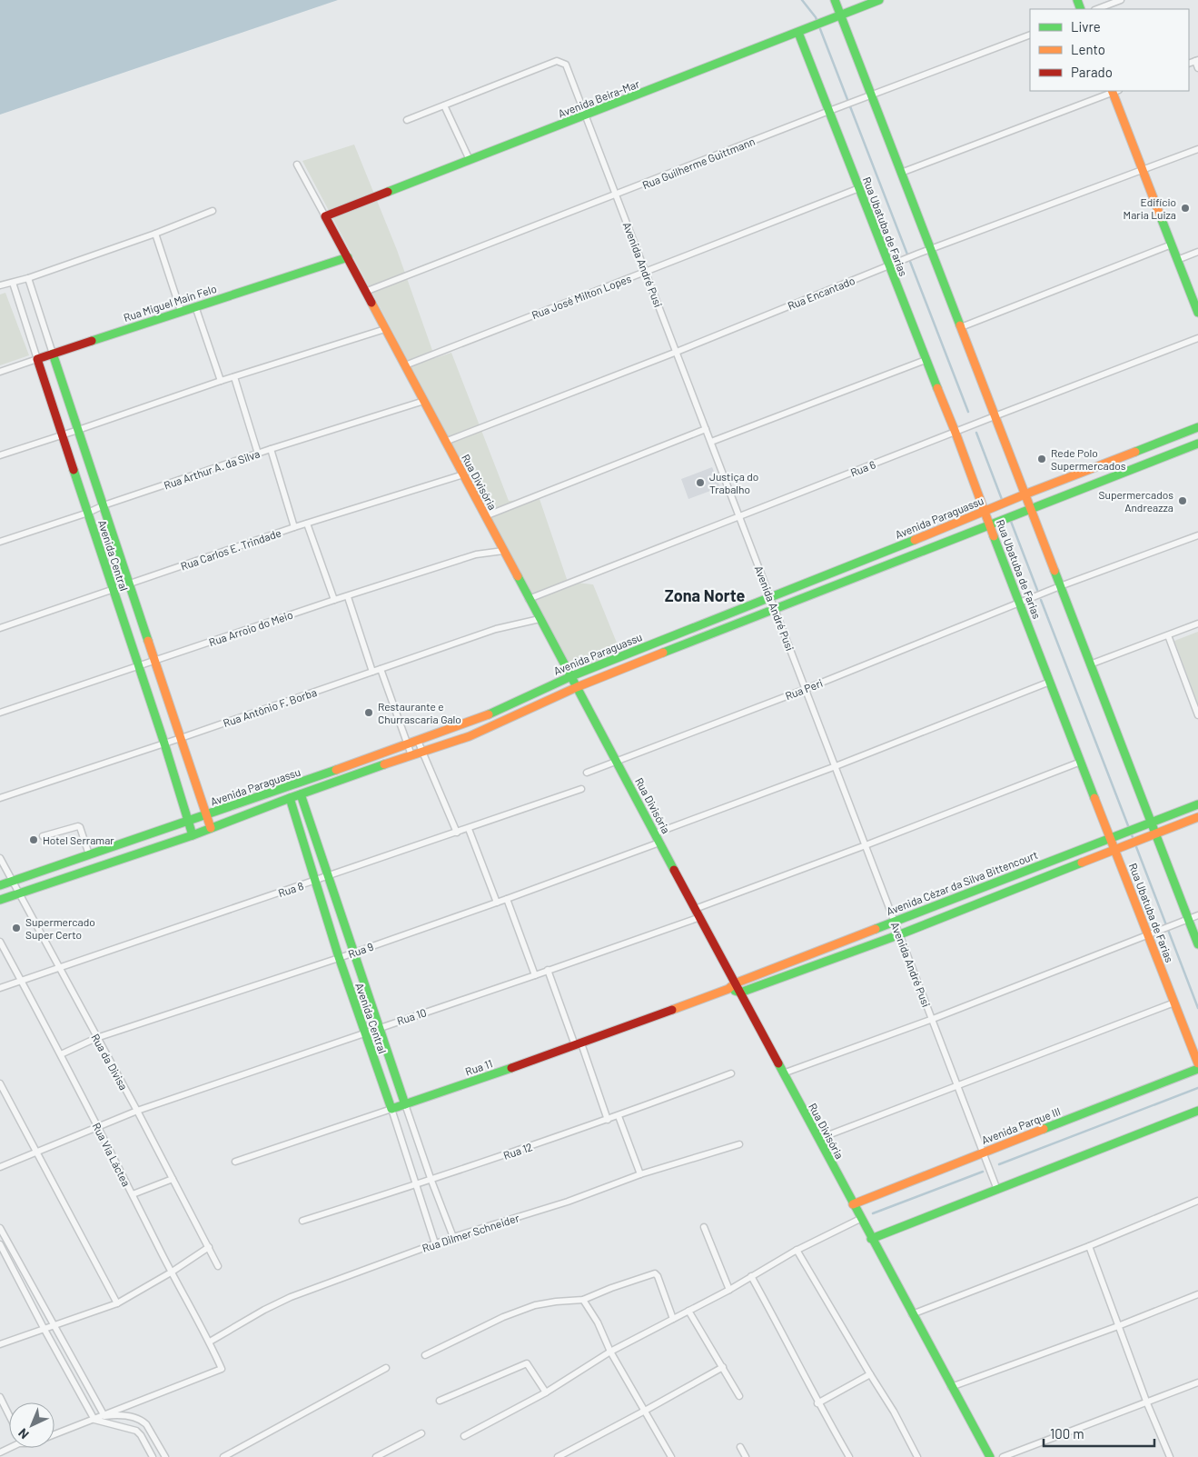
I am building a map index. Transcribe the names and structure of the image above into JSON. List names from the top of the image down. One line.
{"streets":{"street":["Avenida Beira-Mar","Rua Guilherme Guittmann","Rua Ubatuba de Farias","Avenida André Pusi","Rua Encantado","Rua José Milton Lopes","Rua Miguel Main Felo","Rua 6","Rua Arthur A. da Silva","Rua Divisória","Avenida Paraguassu","Rua Carlos E. Trindade","Avenida Central","Rua Arroio do Meio","Rua Peri","Rua Antônio F. Borba","Avenida Cézar da Silva Bittencourt","Rua 8","Rua 9","Rua 10","Rua da Divisa","Rua 11","Avenida Parque III","Rua 12","Rua Via Láctea","Rua Dilmer Schneider"]},"crossings":[["Avenida Beira-Mar","Rua Ubatuba de Farias"],["Avenida Beira-Mar","Avenida André Pusi"],["Avenida Beira-Mar","Rua Divisória"],["Rua Guilherme Guittmann","Rua Ubatuba de Farias"],["Rua Guilherme Guittmann","Avenida André Pusi"],["Rua Guilherme Guittmann","Rua Divisória"],["Rua Ubatuba de Farias","Rua Encantado"],["Rua Ubatuba de Farias","Rua José Milton Lopes"],["Rua Ubatuba de Farias","Rua 6"],["Rua Ubatuba de Farias","Avenida Paraguassu"],["Rua Ubatuba de Farias","Rua Peri"],["Rua Ubatuba de Farias","Avenida Cézar da Silva Bittencourt"],["Avenida André Pusi","Rua Encantado"],["Avenida André Pusi","Rua José Milton Lopes"],["Avenida André Pusi","Rua 6"],["Avenida André Pusi","Avenida Paraguassu"],["Avenida André Pusi","Rua Peri"],["Avenida André Pusi","Avenida Cézar da Silva Bittencourt"],["Avenida André Pusi","Avenida Parque III"],["Rua Encantado","Rua Divisória"],["Rua José Milton Lopes","Rua Divisória"],["Rua Miguel Main Felo","Rua Divisória"],["Rua Miguel Main Felo","Avenida Central"],["Rua 6","Rua Divisória"],["Rua Arthur A. da Silva","Rua Divisória"],["Rua Arthur A. da Silva","Avenida Central"],["Rua Divisória","Avenida Paraguassu"],["Rua Divisória","Rua Carlos E. Trindade"],["Rua Divisória","Rua Arroio do Meio"],["Rua Divisória","Rua Peri"],["Rua Divisória","Rua Antônio F. Borba"],["Rua Divisória","Avenida Cézar da Silva Bittencourt"],["Rua Divisória","Rua 9"],["Rua Divisória","Rua 10"],["Rua Divisória","Rua 11"],["Rua Divisória","Avenida Parque III"],["Avenida Paraguassu","Avenida Central"],["Avenida Paraguassu","Rua da Divisa"],["Rua Carlos E. Trindade","Avenida Central"],["Avenida Central","Rua Arroio do Meio"],["Avenida Central","Rua Antônio F. Borba"],["Avenida Central","Rua 8"],["Avenida Central","Rua 9"],["Avenida Central","Rua 10"],["Avenida Central","Rua 11"],["Avenida Central","Rua 12"],["Avenida Central","Rua Dilmer Schneider"],["Avenida Cézar da Silva Bittencourt","Rua 11"],["Rua 8","Rua da Divisa"],["Rua 8","Rua Via Láctea"],["Rua 9","Rua da Divisa"],["Rua 9","Rua Via Láctea"],["Rua 10","Rua da Divisa"],["Rua 10","Rua Via Láctea"],["Rua Via Láctea","Rua Dilmer Schneider"]],"districts":["Zona Norte"],"places":["Edifício Maria Luiza","Rede Polo Supermercados","Justiça do Trabalho","Supermercados Andreazza","Restaurante e Churrascaria Galo","Hotel Serramar","Supermercado Super Certo"],"legend":["Livre","Lento","Parado"],"scale_bar":"100 m","north":"bottom left"}
